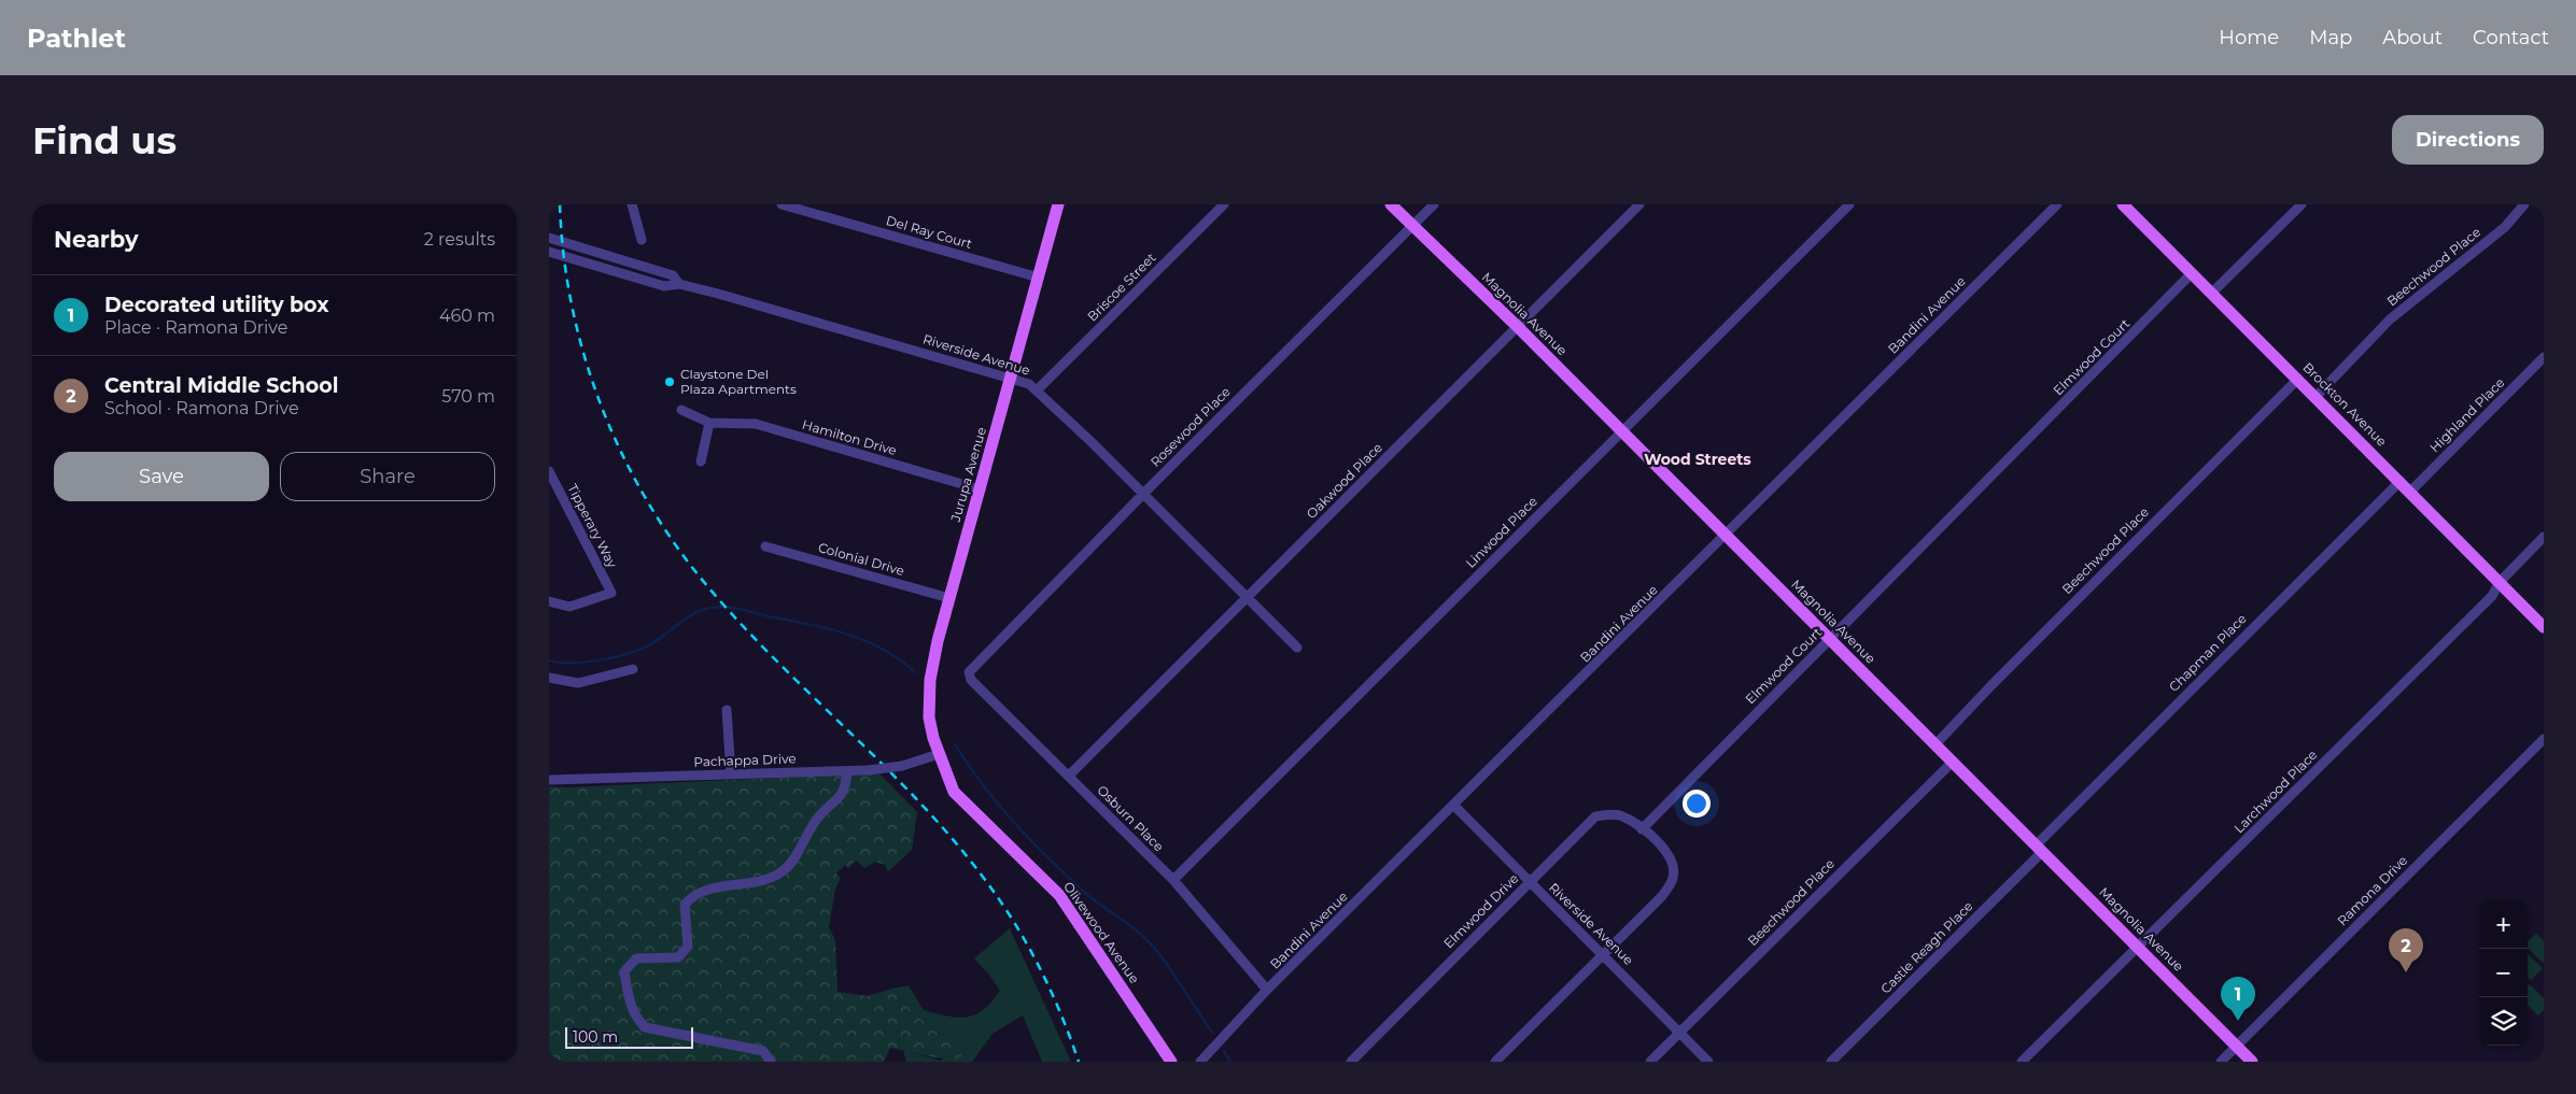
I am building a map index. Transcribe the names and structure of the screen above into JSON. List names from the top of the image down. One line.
{"streets":{"main road":["Magnolia Avenue","Brockton Avenue","Jurupa Avenue","Olivewood Avenue"],"street":["Del Ray Court","Beechwood Place","Briscoe Street","Bandini Avenue","Riverside Avenue","Elmwood Court","Highland Place","Rosewood Place","Hamilton Drive","Oakwood Place","Tipperary Way","Linwood Place","Colonial Drive","Chapman Place","Pachappa Drive","Larchwood Place","Osburn Place","Ramona Drive","Elmwood Drive","Castle Reagh Place"]},"crossings":[["Del Ray Court","Jurupa Avenue"],["Beechwood Place","Magnolia Avenue"],["Beechwood Place","Riverside Avenue"],["Beechwood Place","Brockton Avenue"],["Briscoe Street","Riverside Avenue"],["Magnolia Avenue","Bandini Avenue"],["Magnolia Avenue","Elmwood Court"],["Magnolia Avenue","Rosewood Place"],["Magnolia Avenue","Oakwood Place"],["Magnolia Avenue","Linwood Place"],["Magnolia Avenue","Chapman Place"],["Magnolia Avenue","Larchwood Place"],["Magnolia Avenue","Ramona Drive"],["Magnolia Avenue","Castle Reagh Place"],["Bandini Avenue","Riverside Avenue"],["Bandini Avenue","Osburn Place"],["Riverside Avenue","Rosewood Place"],["Riverside Avenue","Jurupa Avenue"],["Riverside Avenue","Oakwood Place"],["Riverside Avenue","Elmwood Drive"],["Elmwood Court","Brockton Avenue"],["Elmwood Court","Elmwood Drive"],["Brockton Avenue","Highland Place"],["Brockton Avenue","Chapman Place"],["Brockton Avenue","Larchwood Place"],["Rosewood Place","Osburn Place"],["Hamilton Drive","Jurupa Avenue"],["Jurupa Avenue","Colonial Drive"],["Jurupa Avenue","Pachappa Drive"],["Jurupa Avenue","Olivewood Avenue"],["Oakwood Place","Osburn Place"],["Linwood Place","Osburn Place"],["Chapman Place","Castle Reagh Place"],["Pachappa Drive","Olivewood Avenue"]],"districts":["Wood Streets"],"places":["Claystone Del Plaza Apartments"],"scale_bar":"100 m","page":{"header":"Pathlet","nav":["Home","Map","About","Contact"],"buttons":["Directions",["Save","Share"]],"title":"Find us","heading":["Nearby","2 results"],"list":[{"mark":"1","name":"Decorated utility box","note":"Place · Ramona Drive","value":"460 m"},{"mark":"2","name":"Central Middle School","note":"School · Ramona Drive","value":"570 m"}],"map_buttons":["+","−"],"pins":["2","1"],"scale":"100 m"}}
